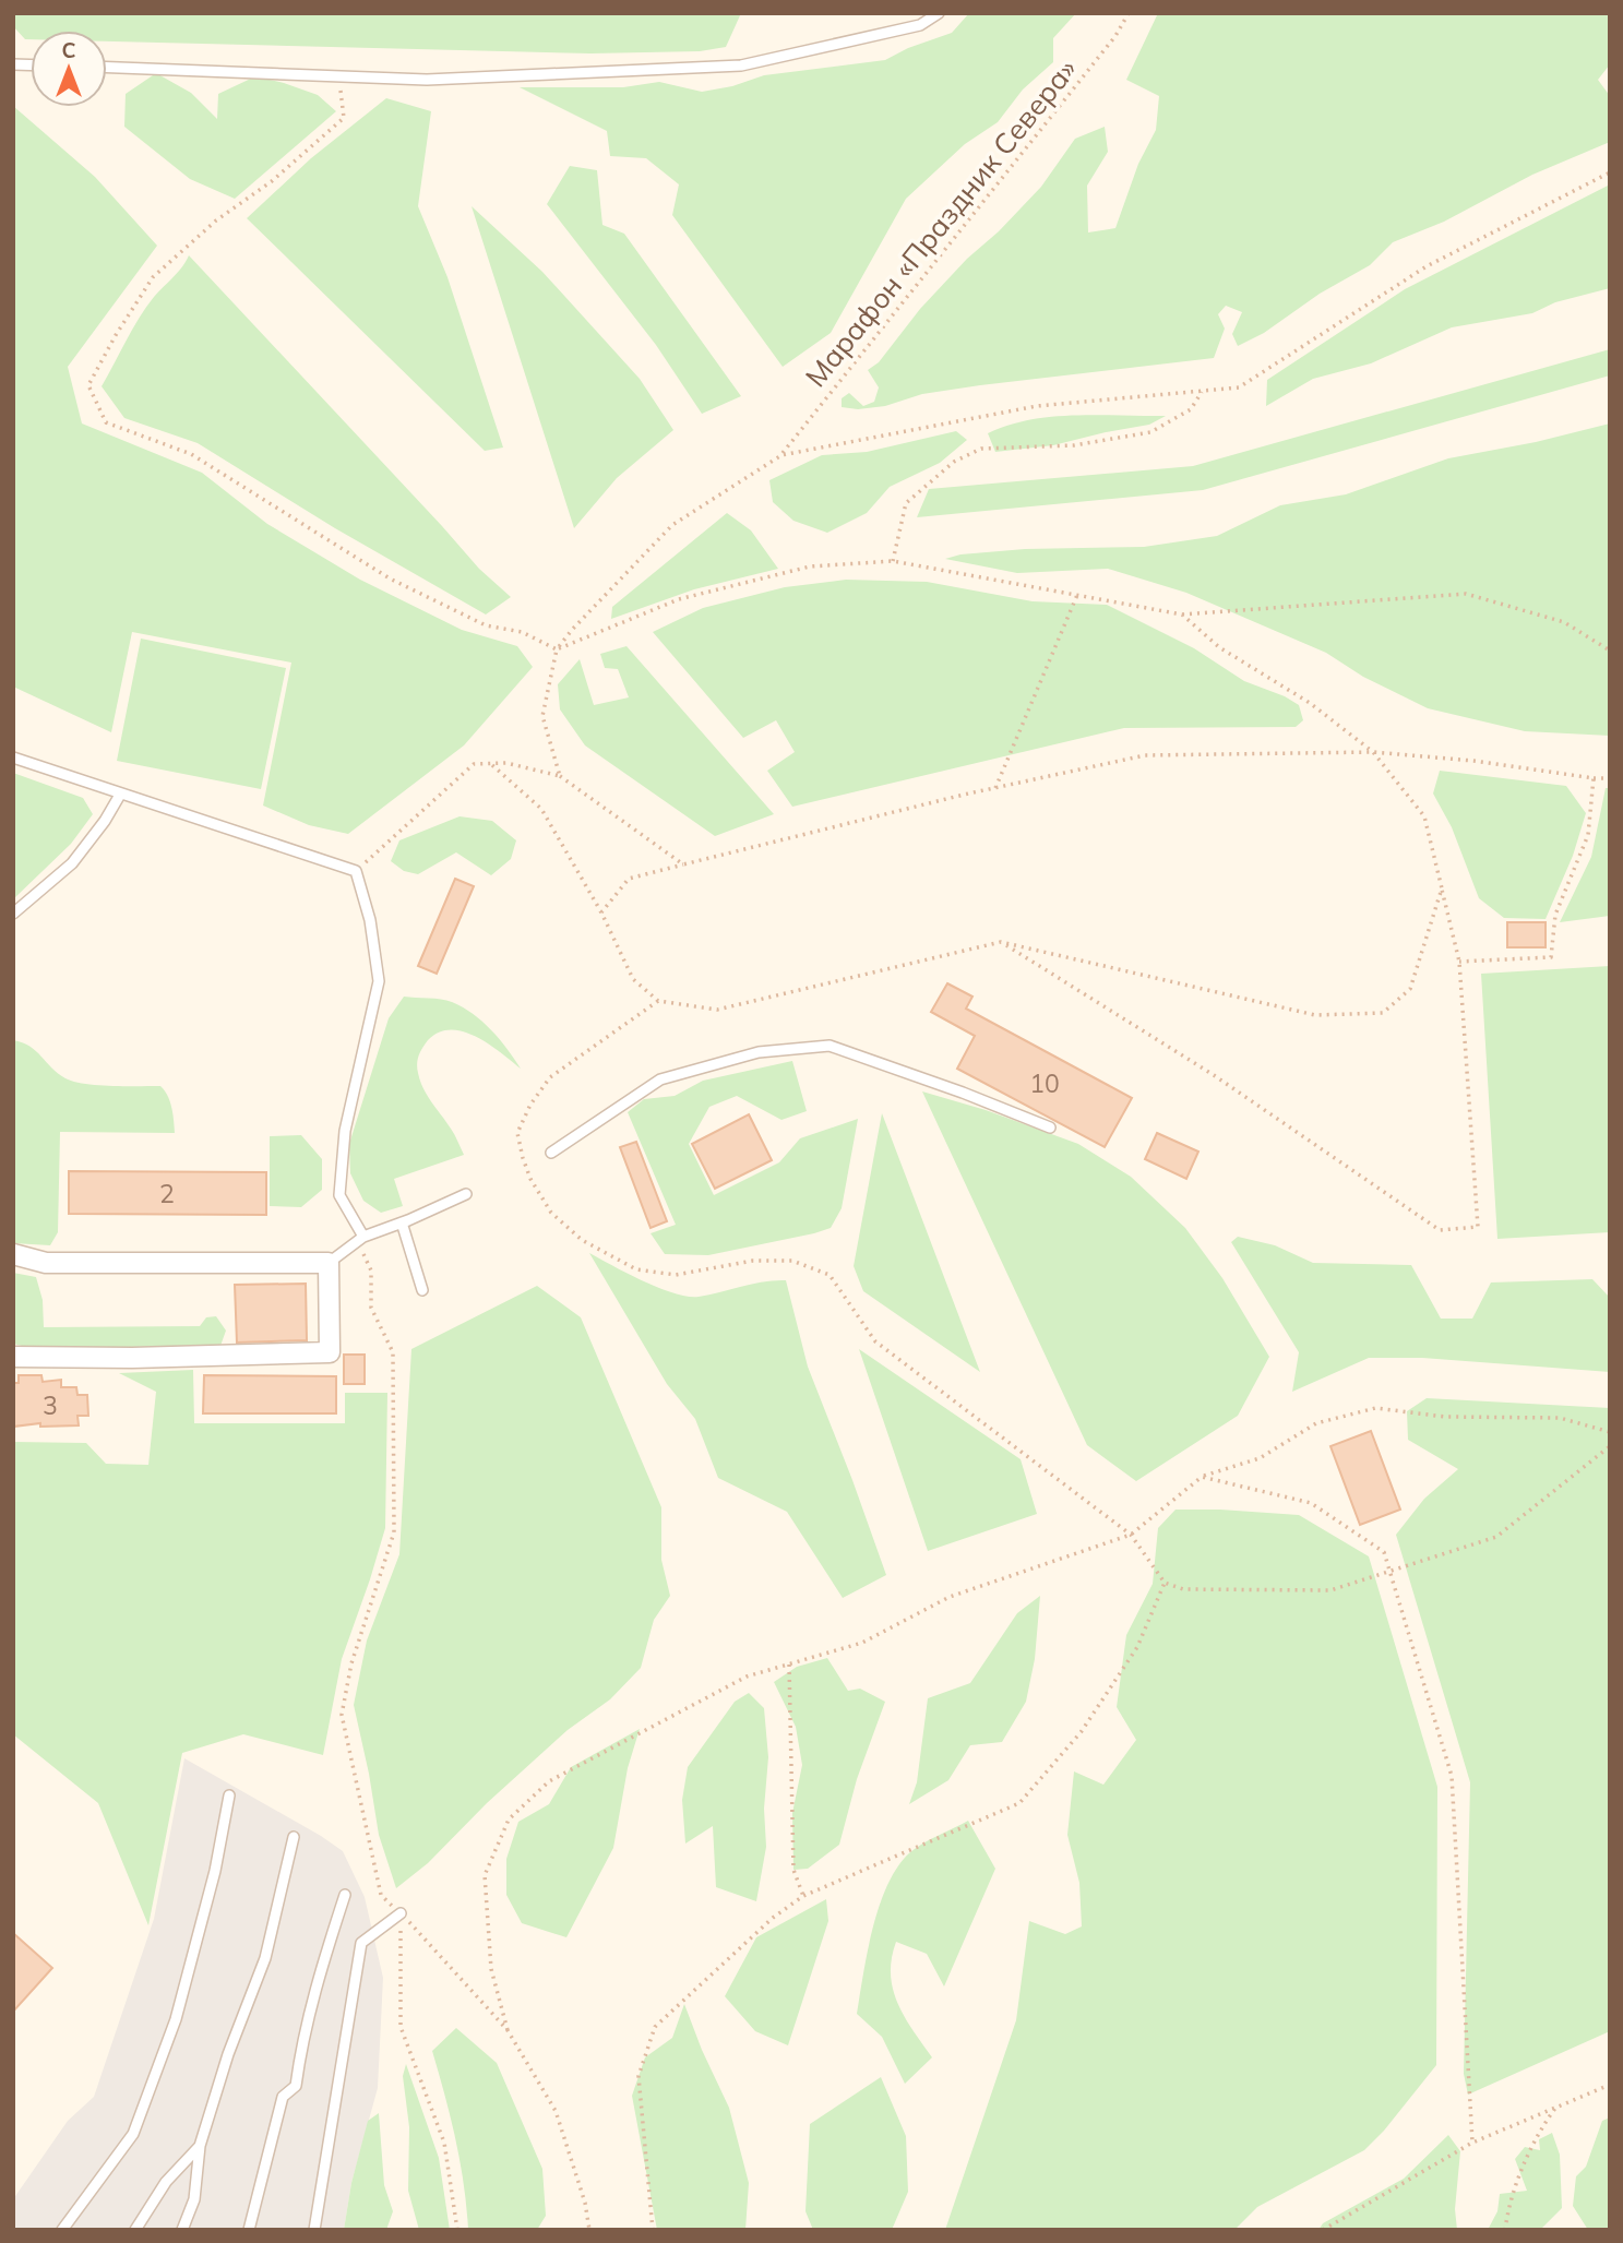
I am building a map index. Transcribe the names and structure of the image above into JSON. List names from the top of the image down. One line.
{"streets":{"path":["Марафон «Праздник Севера»"]},"house_numbers":["10","2","3"],"north":"top"}
